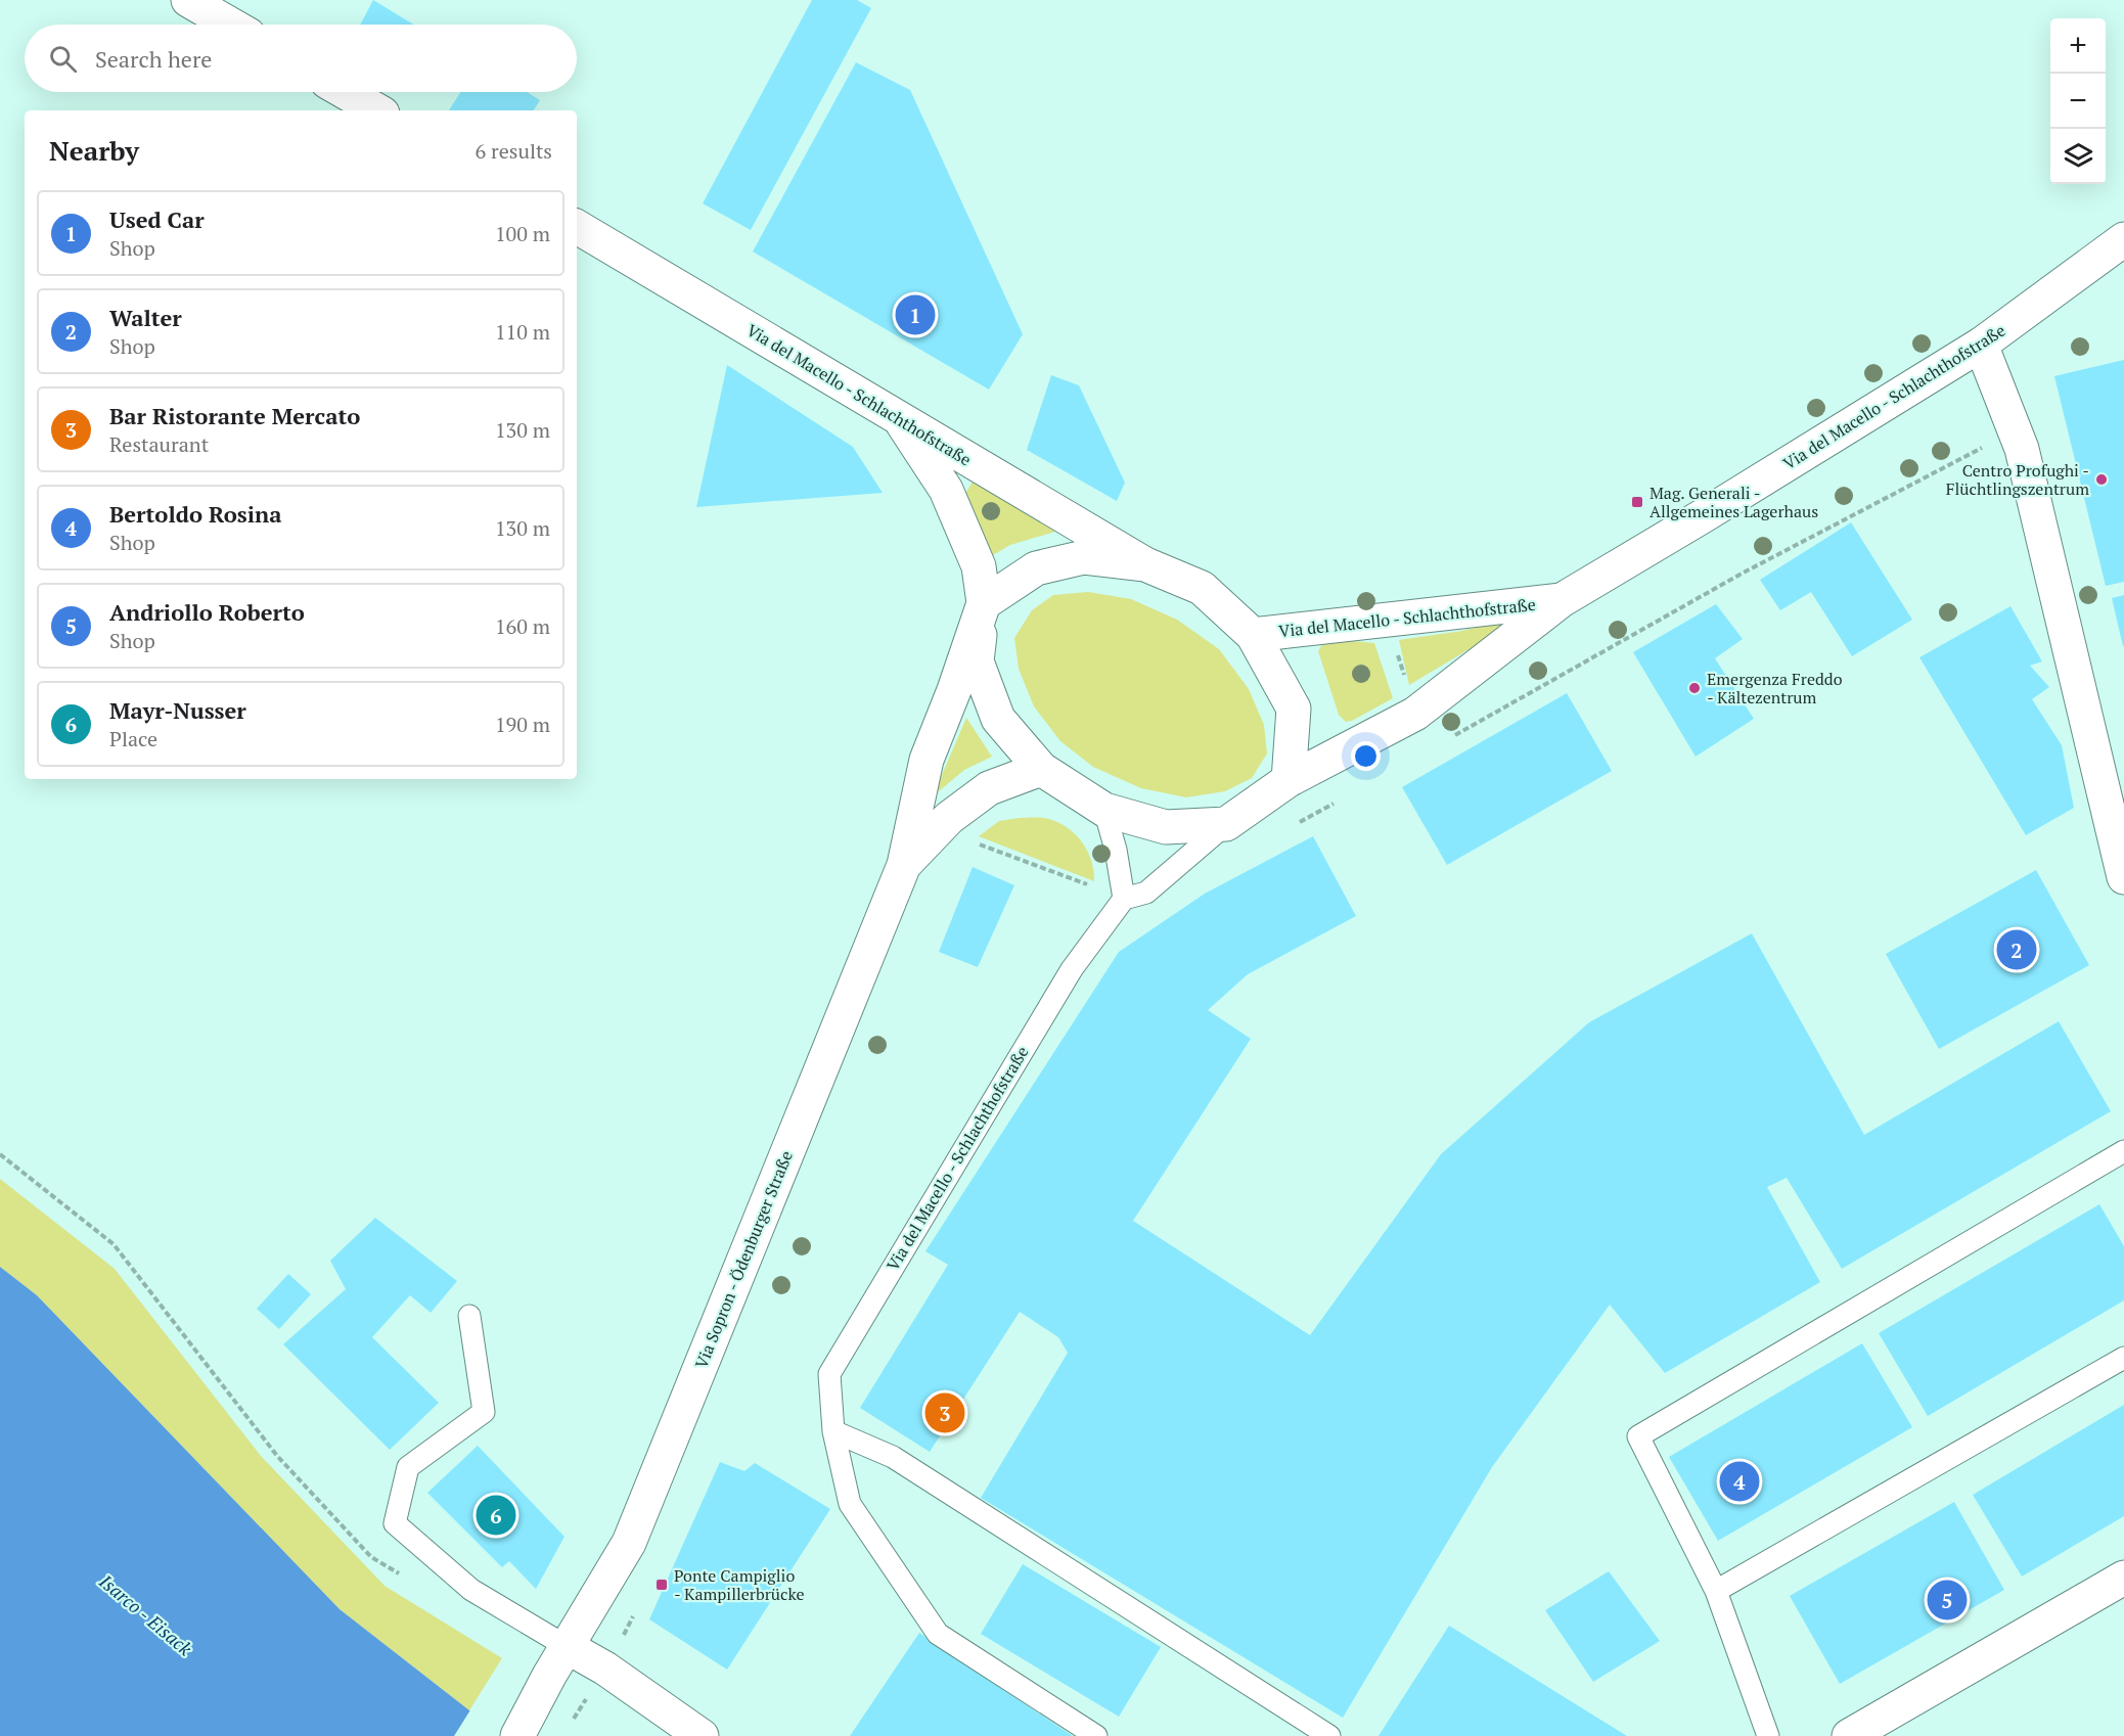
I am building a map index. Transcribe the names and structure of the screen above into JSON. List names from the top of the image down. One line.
{"streets":{"street":["Via del Macello - Schlachthofstraße","Via Sopron - Ödenburger Straße"]},"water":["Isarco - Eisack"],"places":{"other":["Centro Profughi - Flüchtlingszentrum","Emergenza Freddo - Kältezentrum"],"transit":["Mag. Generali - Allgemeines Lagerhaus","Ponte Campiglio - Kampillerbrücke"]},"page":{"map_buttons":["+","−"],"search":"Search here","heading":["Nearby","6 results"],"list":[{"mark":"1","name":"Used Car","note":"Shop","value":"100 m"},{"mark":"2","name":"Walter","note":"Shop","value":"110 m"},{"mark":"3","name":"Bar Ristorante Mercato","note":"Restaurant","value":"130 m"},{"mark":"4","name":"Bertoldo Rosina","note":"Shop","value":"130 m"},{"mark":"5","name":"Andriollo Roberto","note":"Shop","value":"160 m"},{"mark":"6","name":"Mayr-Nusser","note":"Place","value":"190 m"}],"pins":["1","2","3","4","6","5"]}}
